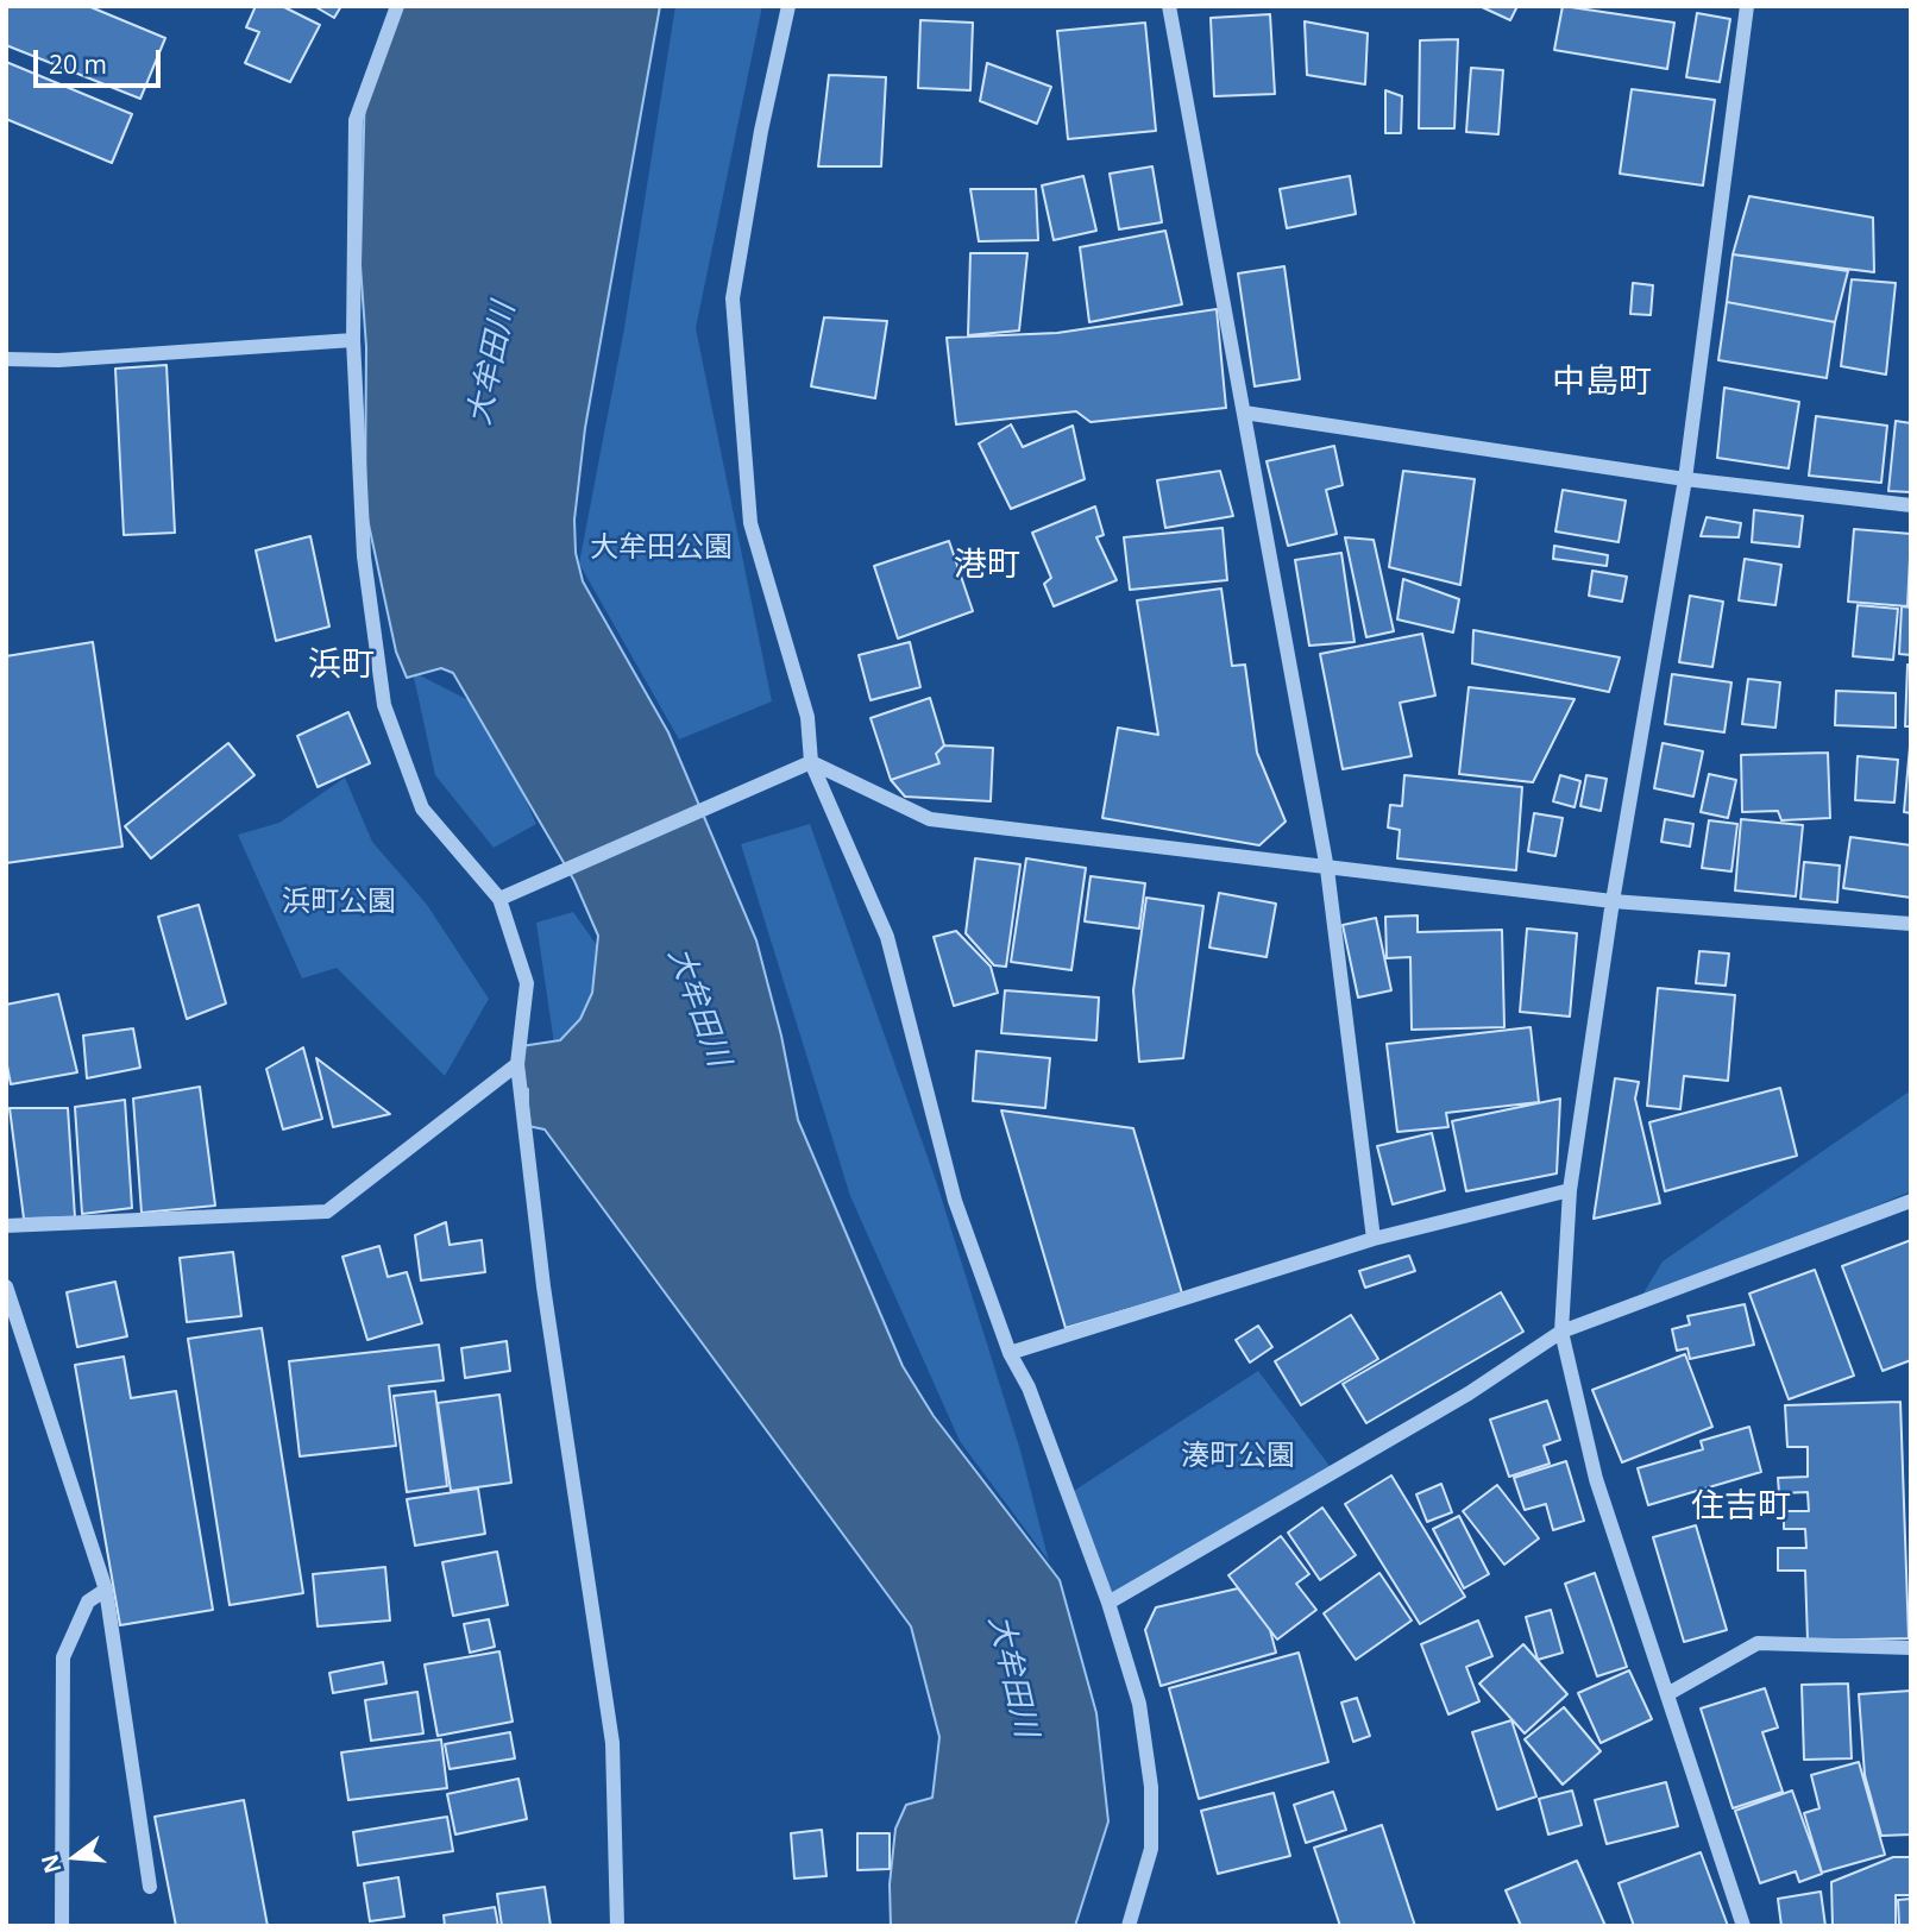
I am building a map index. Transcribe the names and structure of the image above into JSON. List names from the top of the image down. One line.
{"districts":["中島町","港町","浜町","住吉町"],"water":["大牟田川"],"parks":["大牟田公園","浜町公園","湊町公園"],"scale_bar":"20 m","north":"left"}
